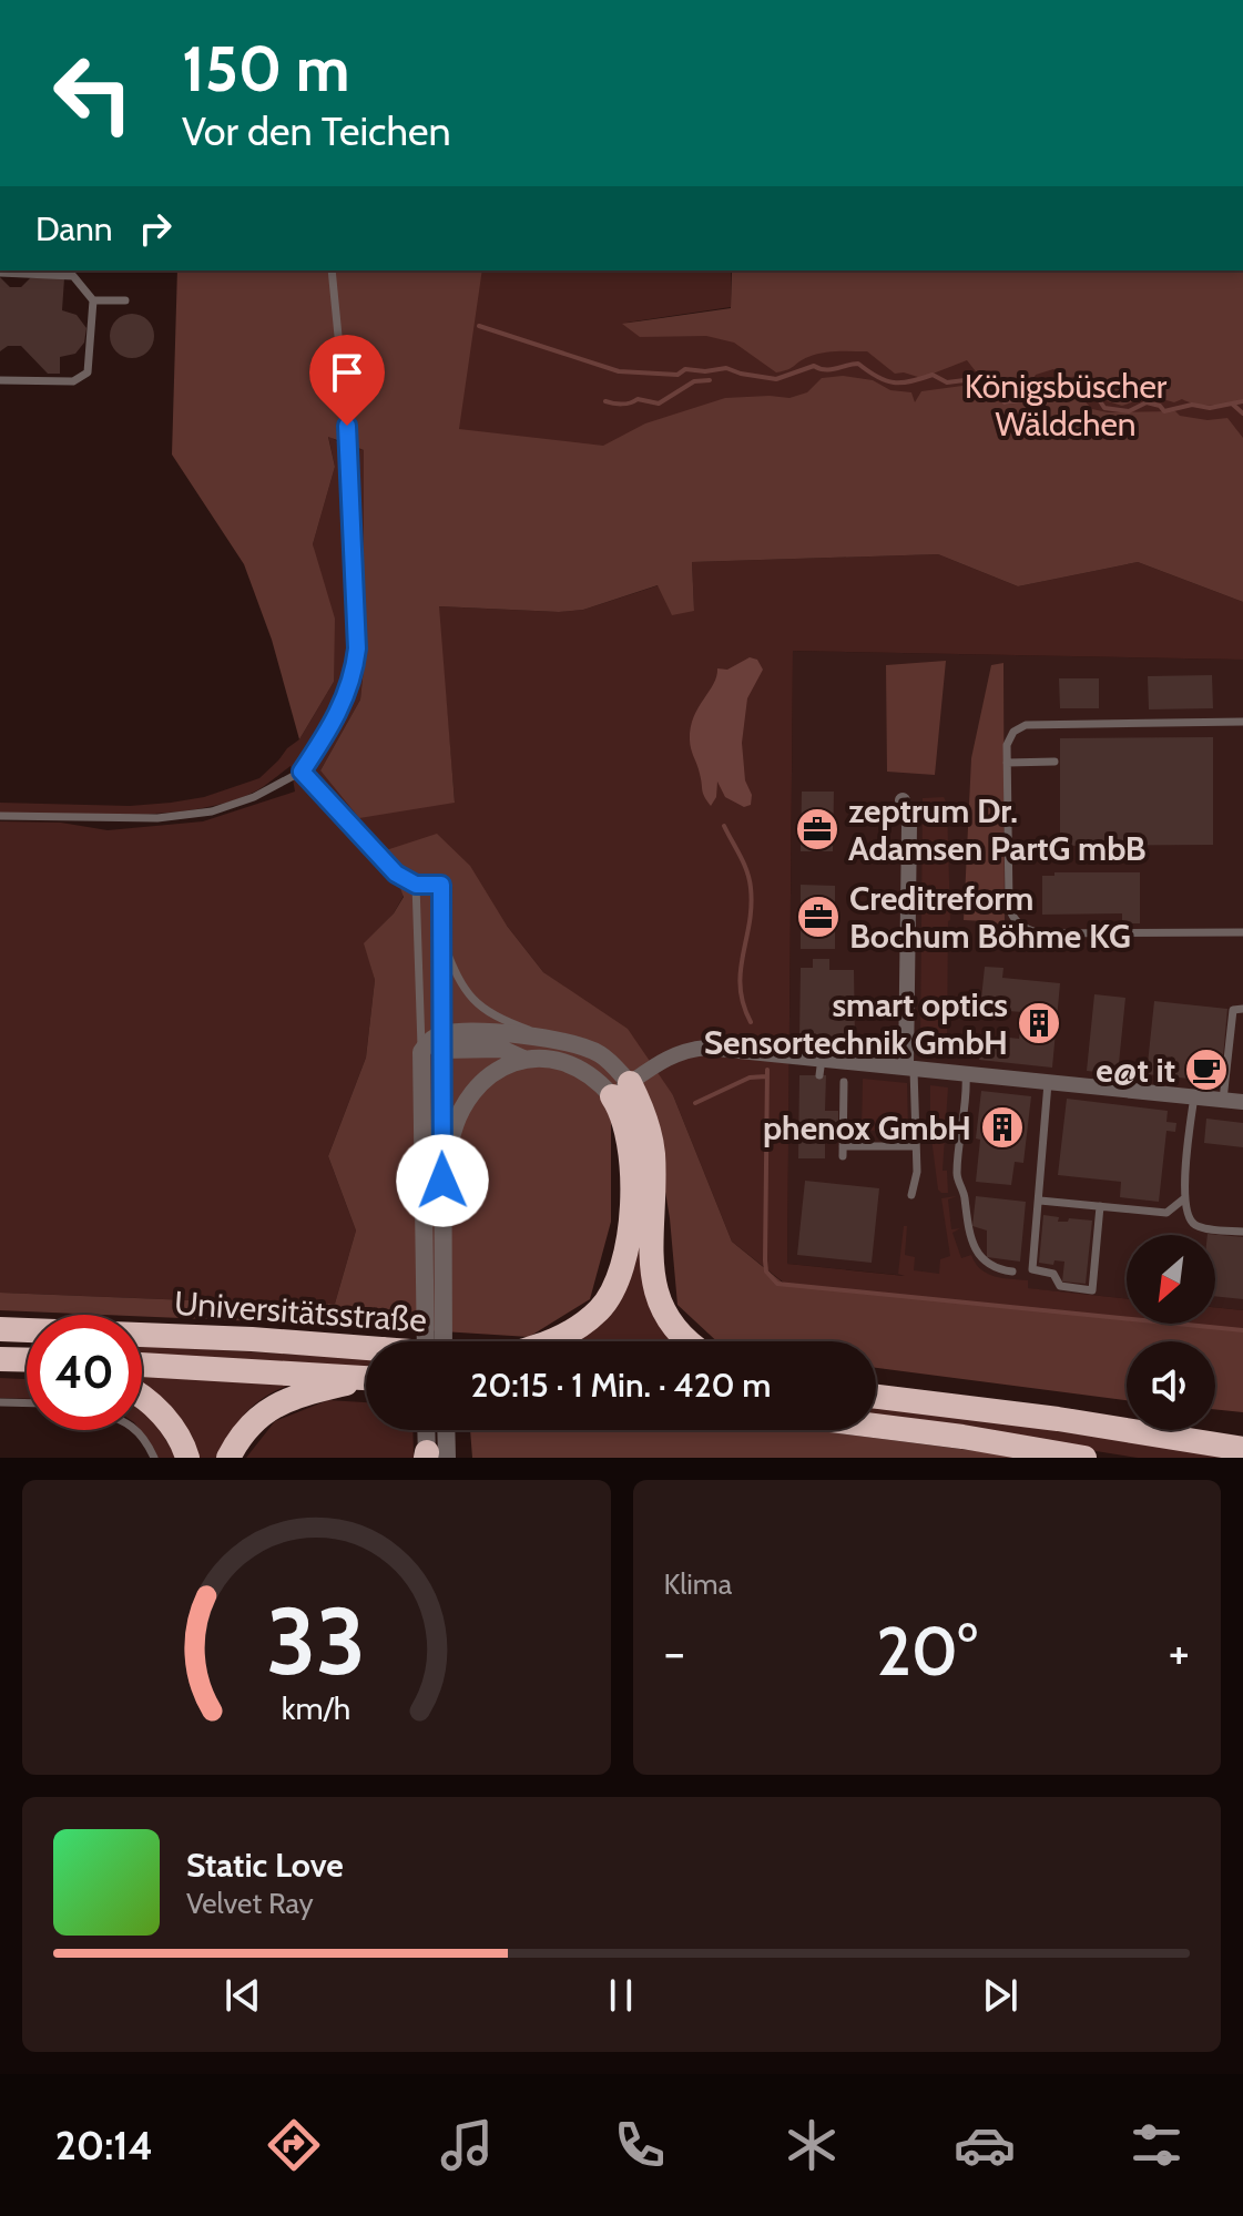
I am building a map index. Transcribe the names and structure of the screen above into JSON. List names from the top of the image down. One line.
{"streets":{"highway":["Universitätsstraße"]},"parks":["Königsbüscher Wäldchen"],"places":{"office":["zeptrum Dr. Adamsen PartG mbB","Creditreform Bochum Böhme KG"],"building":["smart optics Sensortechnik GmbH","phenox GmbH"],"cafe":["e@t it"]},"north":"bottom left","page":{"turn":["150 m","Vor den Teichen"],"then":"Dann","limit":"40","trip":"20:15 · 1 Min. · 420 m","tile":"Klima","heat":["−","20°","+"],"song":["Static Love","Velvet Ray"],"tabs":"20:14","gauge":["33","km/h"]}}
